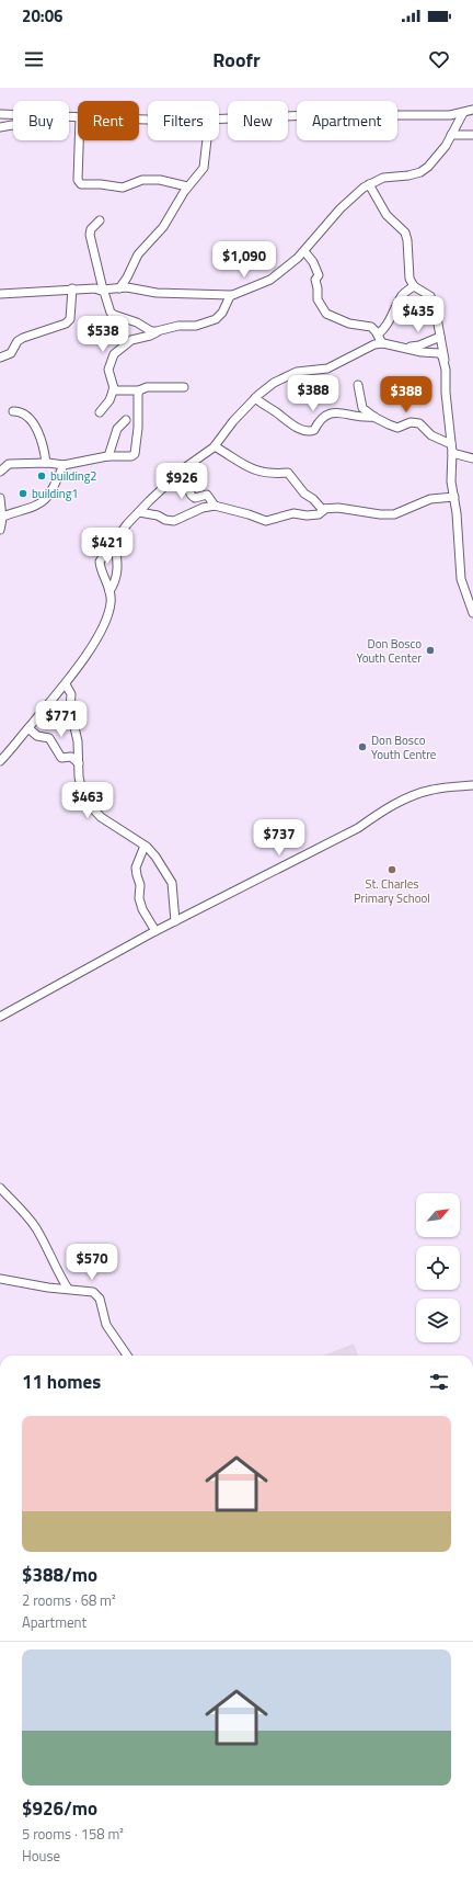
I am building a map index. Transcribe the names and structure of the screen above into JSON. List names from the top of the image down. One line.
{"places":["building2","building1","Don Bosco Youth Center","Don Bosco Youth Centre","St. Charles Primary School"],"north":"top right","page":{"status":"20:06","header":"Roofr","chip":["Buy","Rent","Filters","New","Apartment"],"price":["$1,090","$435","$538","$388","$388","$926","$421","$771","$463","$737","$570"],"heading":"11 homes","list":[{"name":"$388/mo","note":"2 rooms · 68 m² · Apartment"},{"name":"$926/mo","note":"5 rooms · 158 m² · House"}]}}
